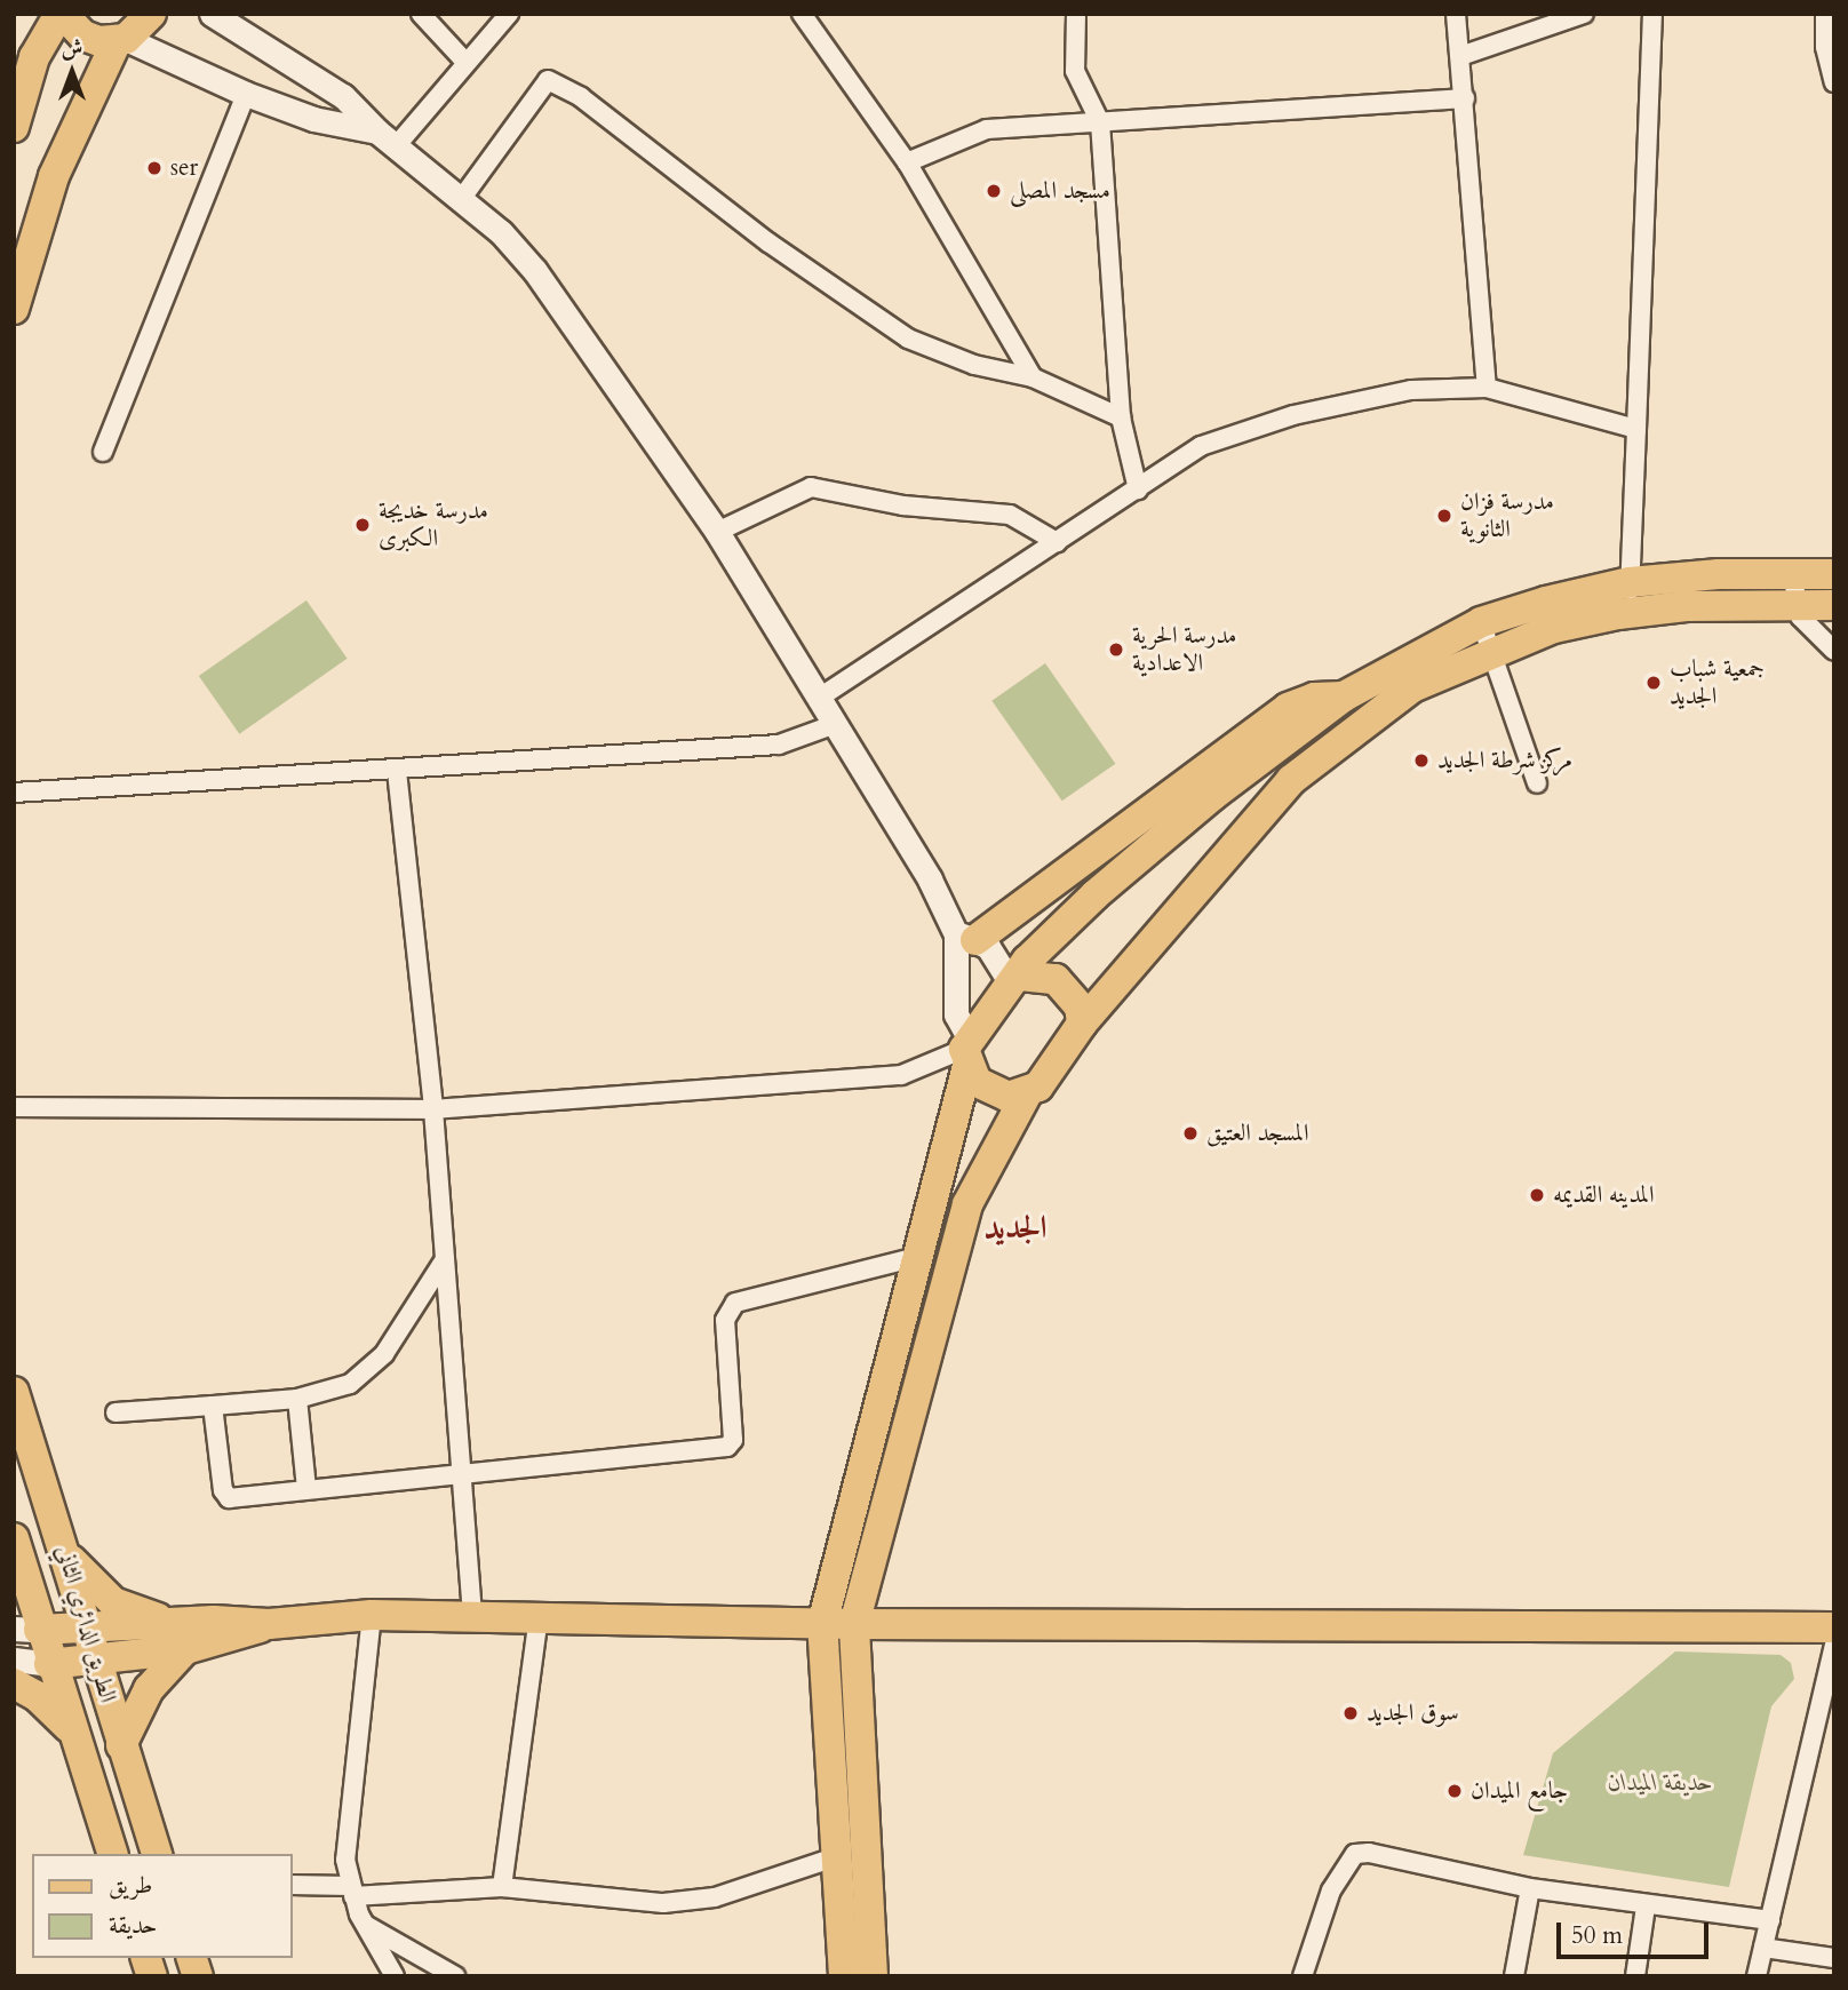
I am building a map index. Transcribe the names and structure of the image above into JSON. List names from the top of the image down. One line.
{"streets":{"main road":["الطريق الدائري الثاني"]},"districts":["الجديد"],"parks":["حديقة الميدان"],"places":["ser","مسجد المصلى","مدرسة فزان الثانوية","مدرسة خديجة الكبرى","مدرسة الحرية الاعدادية","جمعية شباب الجديد","مركز شرطة الجديد","المسجد العتيق","المدينه القديمه","سوق الجديد","جامع الميدان"],"legend":["طريق","حديقة"],"scale_bar":"50 m","north":"top"}
